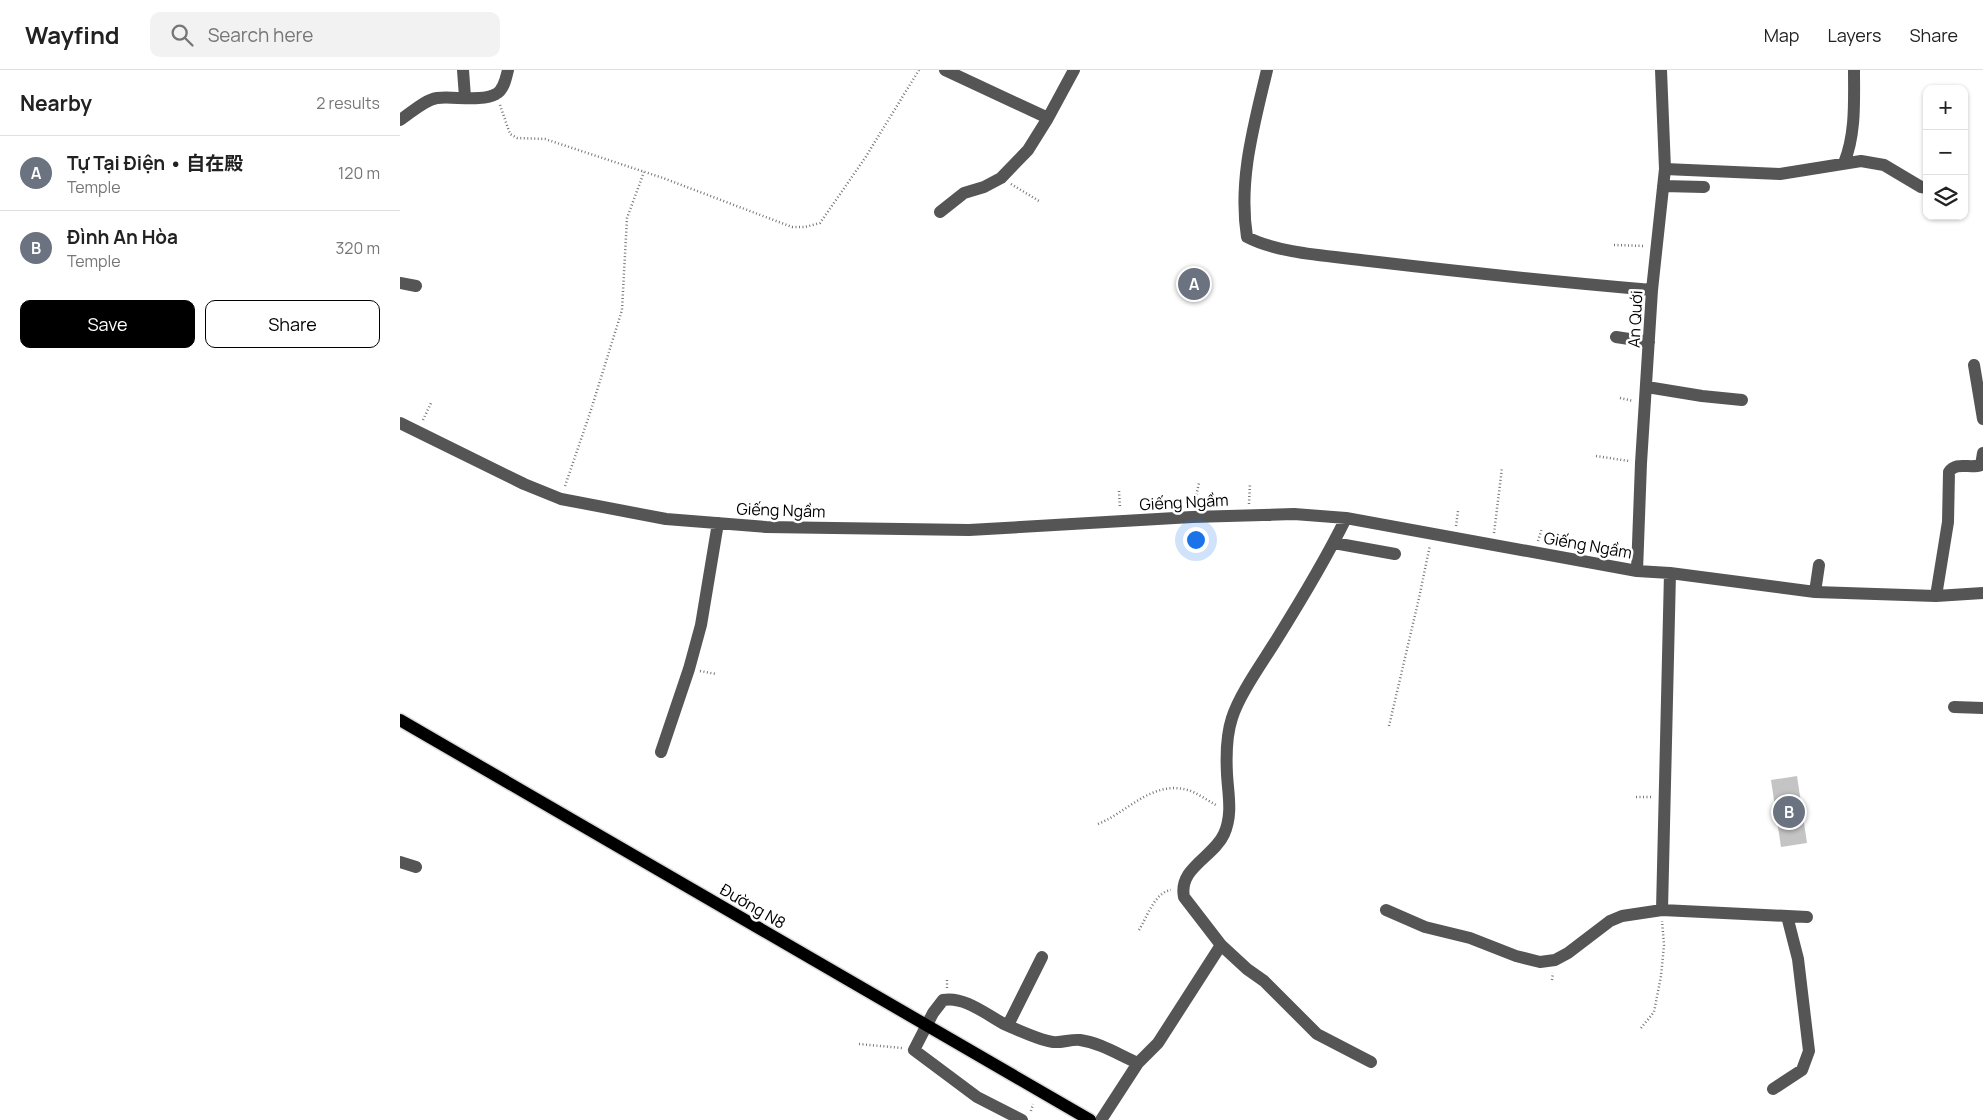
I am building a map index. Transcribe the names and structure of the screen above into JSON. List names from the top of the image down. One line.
{"streets":{"main road":["Đường N8"],"street":["An Quới","Giếng Ngầm"]},"crossings":[["An Quới","Giếng Ngầm"]],"page":{"header":"Wayfind","search":"Search here","nav":["Map","Layers","Share"],"heading":["Nearby","2 results"],"map_buttons":["+","−"],"list":[{"mark":"A","name":"Tự Tại Điện • 自在殿","note":"Temple","value":"120 m"},{"mark":"B","name":"Đình An Hòa","note":"Temple","value":"320 m"}],"pins":["A","B"],"buttons":["Save","Share"]}}
